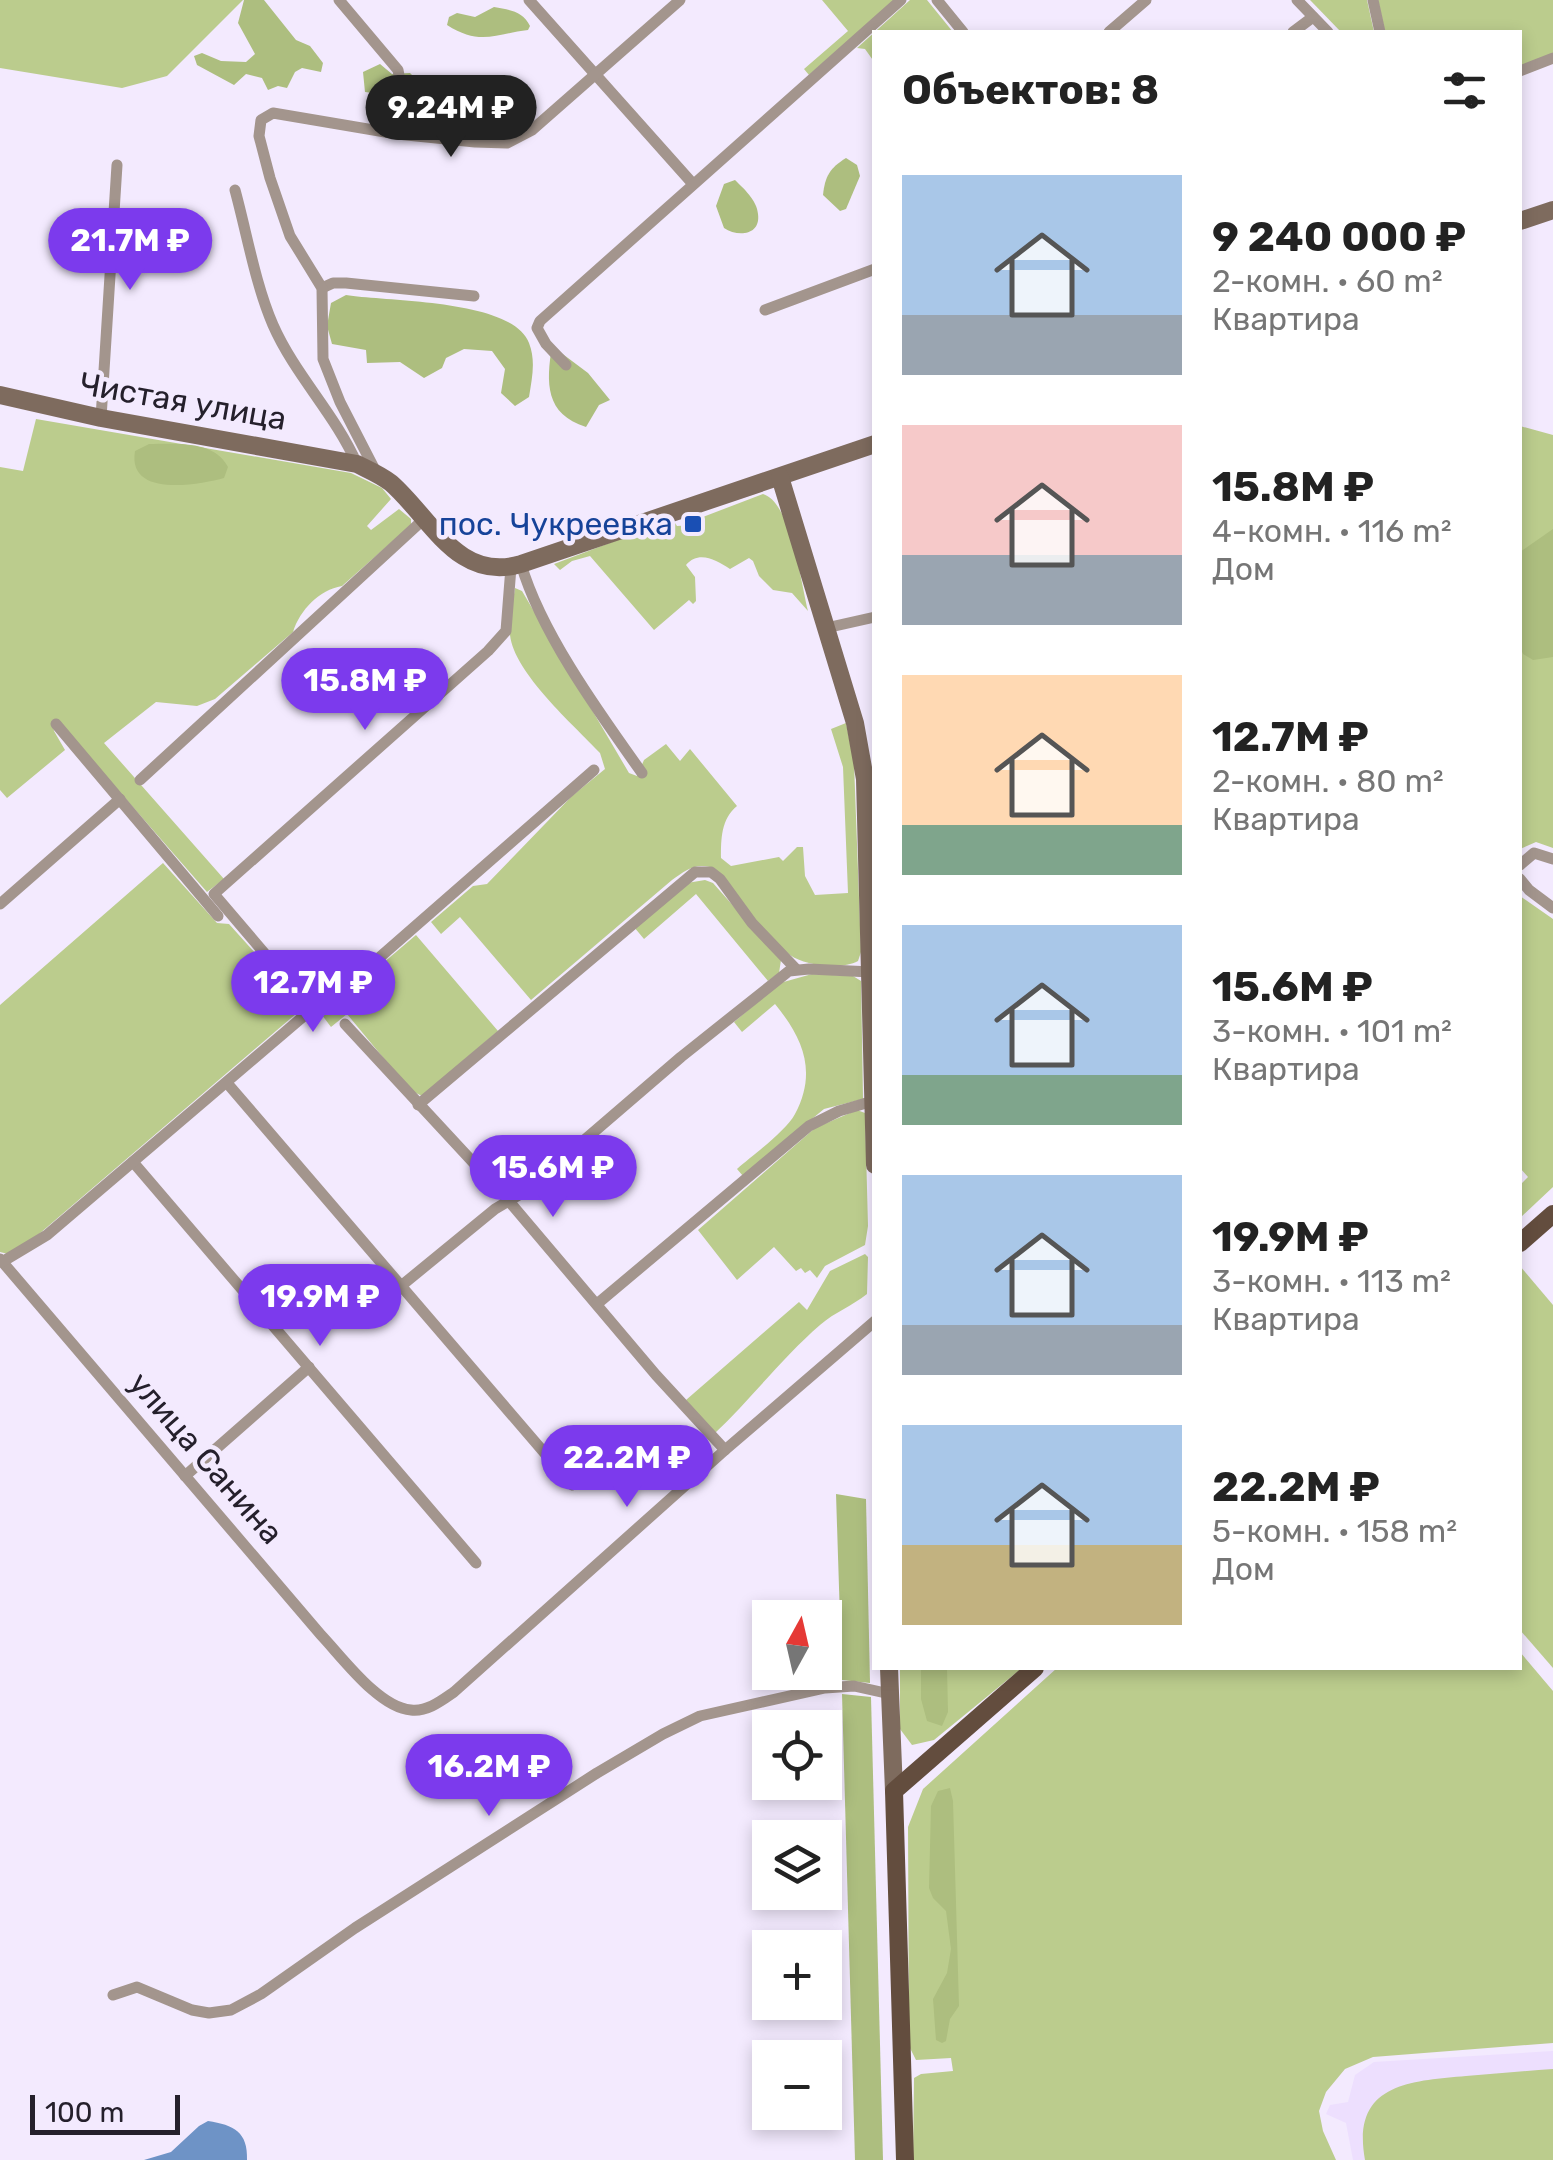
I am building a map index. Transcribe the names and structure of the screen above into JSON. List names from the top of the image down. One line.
{"streets":{"main road":["Чистая улица"],"street":["улица Санина"]},"places":{"transit":["пос. Чукреевка"]},"scale_bar":"100 m","north":"top","page":{"heading":"Объектов: 8","price":["9.24M ₽","21.7M ₽","15.8M ₽","12.7M ₽","15.6M ₽","19.9M ₽","22.2M ₽","16.2M ₽"],"list":[{"name":"9 240 000 ₽","note":"2-комн. · 60 m² · Квартира"},{"name":"15.8M ₽","note":"4-комн. · 116 m² · Дом"},{"name":"12.7M ₽","note":"2-комн. · 80 m² · Квартира"},{"name":"15.6M ₽","note":"3-комн. · 101 m² · Квартира"},{"name":"19.9M ₽","note":"3-комн. · 113 m² · Квартира"},{"name":"22.2M ₽","note":"5-комн. · 158 m² · Дом"}],"map_buttons":["+","−"],"scale":"100 m"}}
